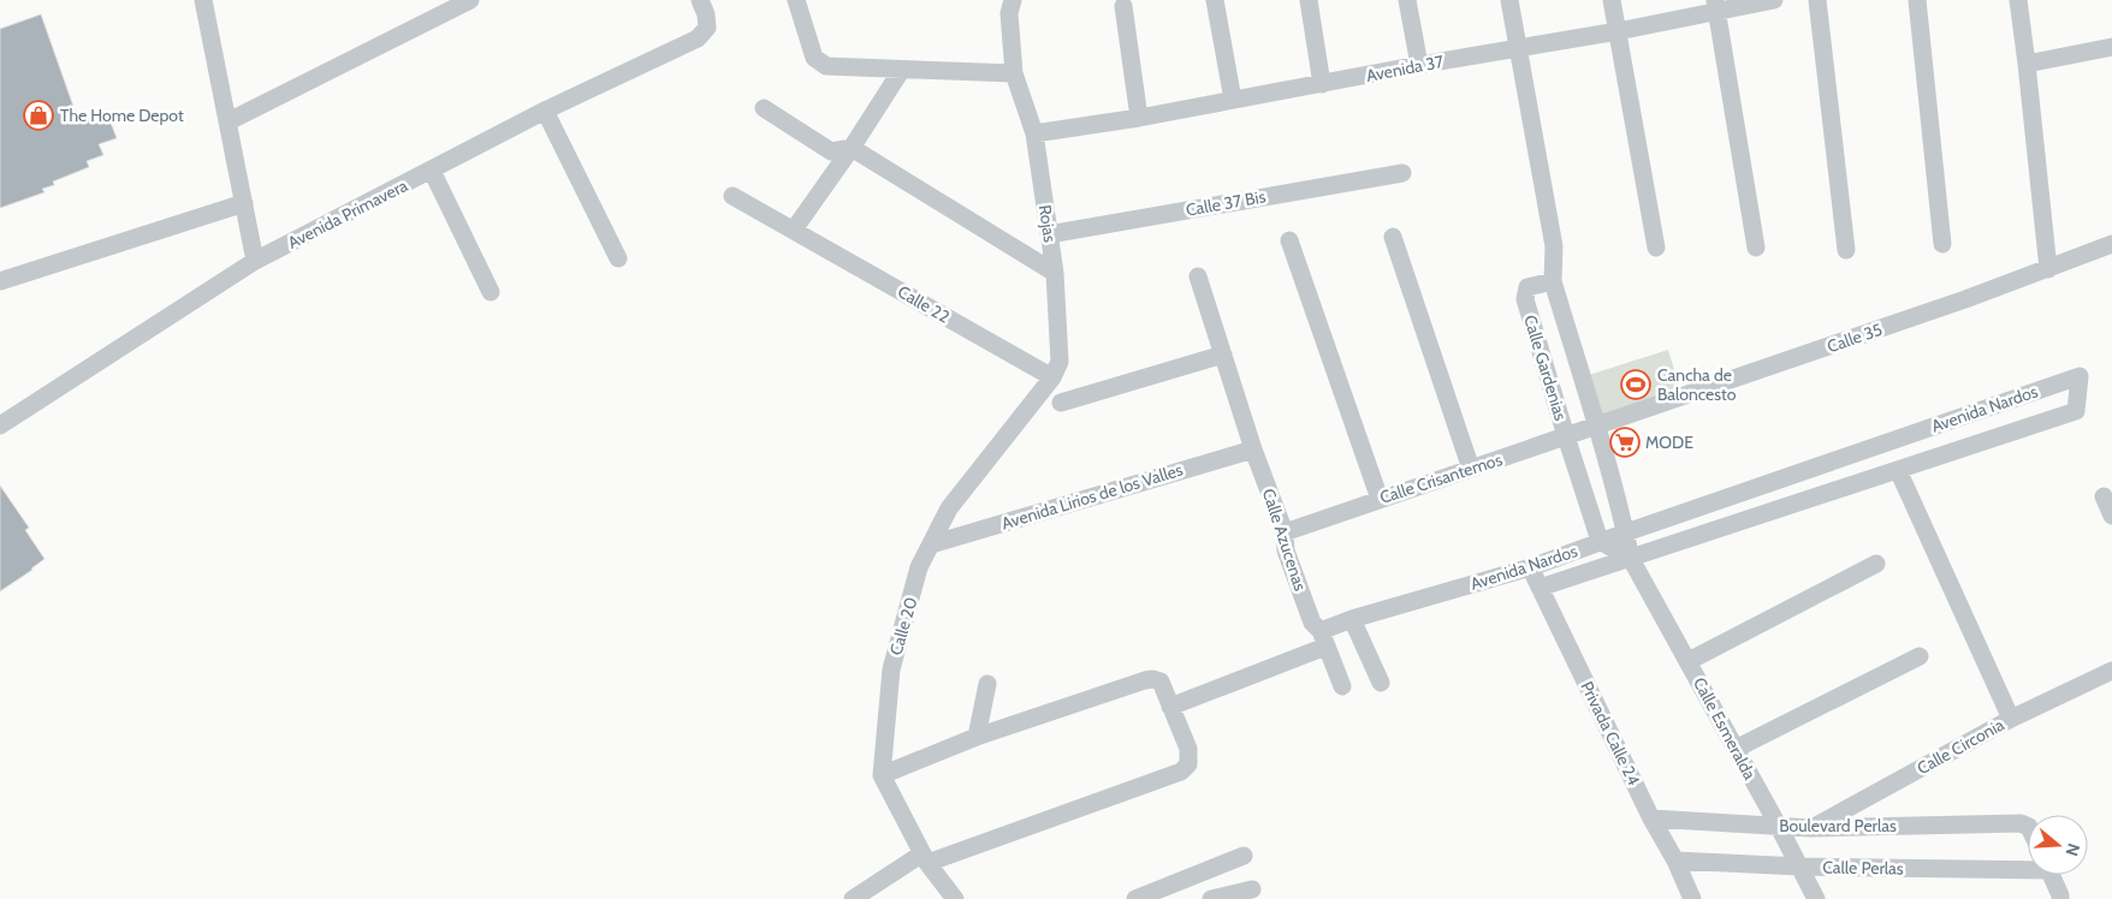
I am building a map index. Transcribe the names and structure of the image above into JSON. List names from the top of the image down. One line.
{"streets":{"street":["Avenida 37","Calle 37 Bis","Avenida Primavera","Rojas","Calle 22","Calle 35","Calle Gardenias","Avenida Nardos","Calle Crisantemos","Avenida Lirios de los Valles","Calle Azucenas","Calle 20","Calle Esmeralda","Privada Calle 24","Calle Circonia","Boulevard Perlas","Calle Perlas"]},"crossings":[["Avenida 37","Rojas"],["Calle 37 Bis","Rojas"],["Rojas","Calle 22"],["Rojas","Calle 20"],["Calle 22","Calle 20"],["Calle 35","Calle Gardenias"],["Calle 35","Calle Crisantemos"],["Calle Gardenias","Avenida Nardos"],["Calle Gardenias","Calle Crisantemos"],["Calle Gardenias","Calle Esmeralda"],["Avenida Nardos","Calle Azucenas"],["Avenida Nardos","Calle Esmeralda"],["Avenida Nardos","Privada Calle 24"],["Calle Crisantemos","Calle Azucenas"],["Avenida Lirios de los Valles","Calle Azucenas"],["Avenida Lirios de los Valles","Calle 20"],["Calle Esmeralda","Boulevard Perlas"],["Calle Esmeralda","Calle Perlas"],["Privada Calle 24","Boulevard Perlas"],["Privada Calle 24","Calle Perlas"],["Calle Circonia","Boulevard Perlas"]],"places":{"shop":["The Home Depot"],"sports":["Cancha de Baloncesto"],"supermarket":["MODE"]},"north":"right"}
